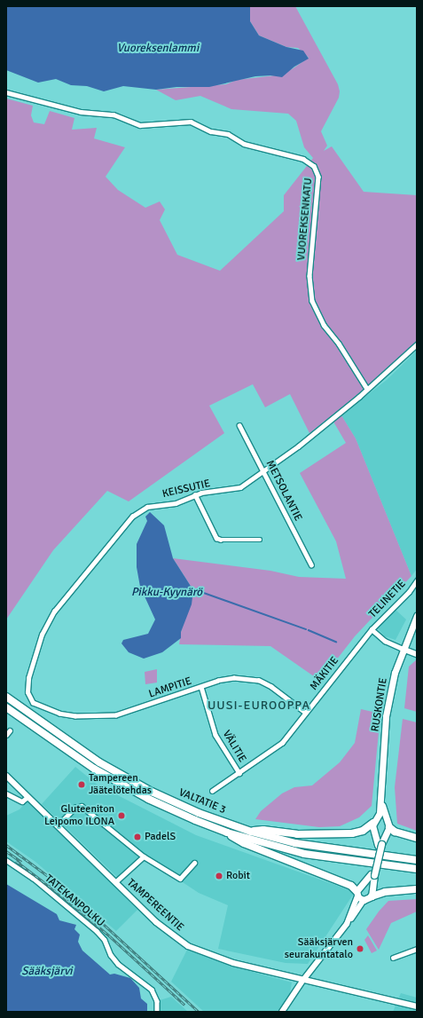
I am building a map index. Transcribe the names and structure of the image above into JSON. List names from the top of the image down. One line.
{"streets":{"highway":["VALTATIE 3"],"main road":["RUSKONTIE","TAMPEREENTIE"],"street":["VUOREKSENKATU","KEISSUTIE","METSOLANTIE","TELINETIE","MÄKITIE","LAMPITIE","VÄLITIE","TATEKANPOLKU"]},"crossings":[["VUOREKSENKATU","KEISSUTIE"],["KEISSUTIE","METSOLANTIE"],["KEISSUTIE","LAMPITIE"],["TELINETIE","MÄKITIE"],["MÄKITIE","LAMPITIE"],["MÄKITIE","VÄLITIE"],["LAMPITIE","VÄLITIE"]],"districts":["UUSI-EUROOPPA"],"water":["Vuoreksenlammi","Pikku-Kyynärö","Sääksjärvi"],"places":["Tampereen Jäätelötehdas","Gluteeniton Leipomo ILONA","PadelS","Robit","Sääksjärven seurakuntatalo"]}
